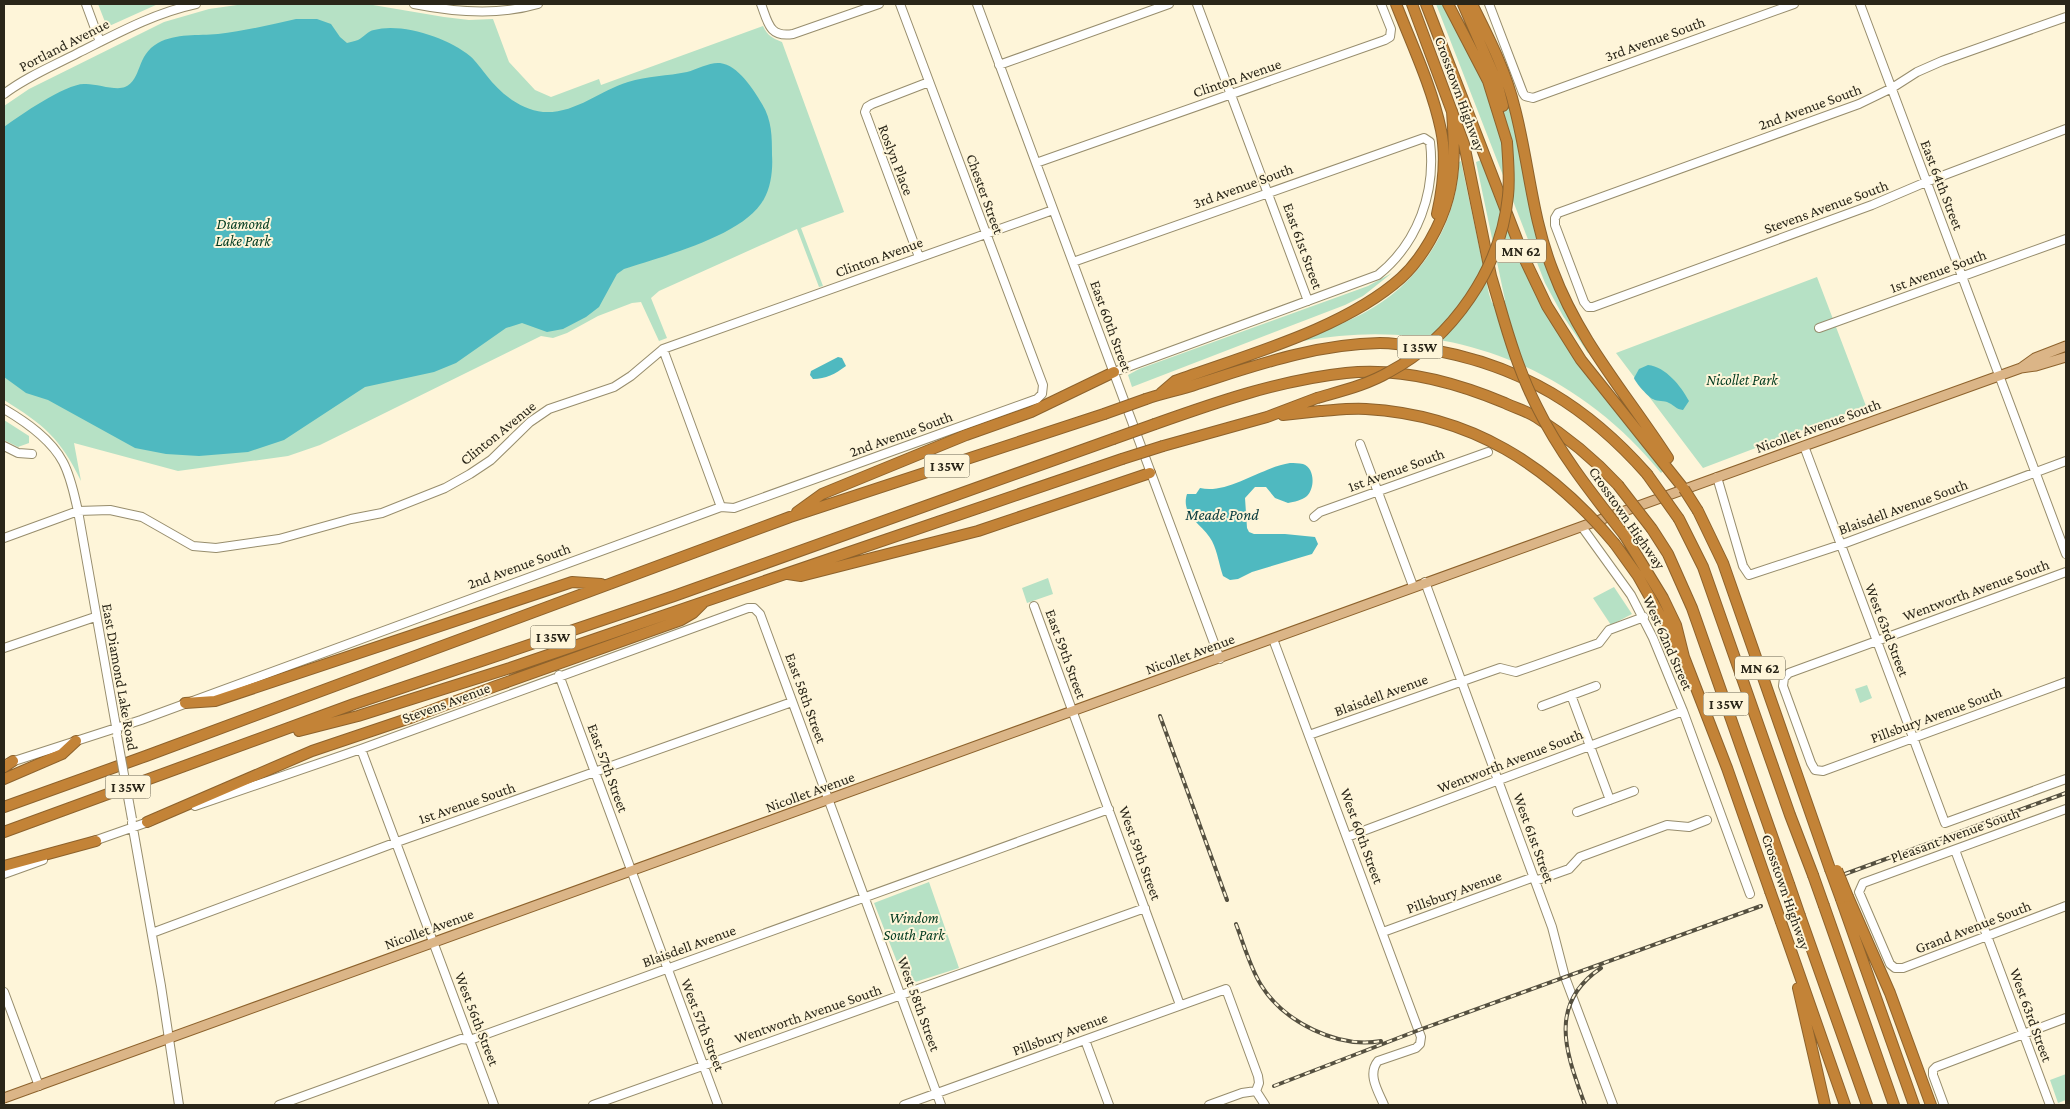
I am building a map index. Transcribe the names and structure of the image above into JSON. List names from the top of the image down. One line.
{"streets":{"highway":["Crosstown Highway","MN 62","I 35W"],"main road":["Nicollet Avenue South","Nicollet Avenue"],"street":["3rd Avenue South","Portland Avenue","Clinton Avenue","2nd Avenue South","Roslyn Place","East 64th Street","Chester Street","Stevens Avenue South","East 61st Street","1st Avenue South","East 60th Street","Blaisdell Avenue South","Wentworth Avenue South","West 63rd Street","West 62nd Street","East 59th Street","East Diamond Lake Road","Blaisdell Avenue","East 58th Street","Stevens Avenue","Pillsbury Avenue South","East 57th Street","Pleasant Avenue South","West 60th Street","West 61st Street","West 59th Street","Pillsbury Avenue","Grand Avenue South","West 58th Street","West 56th Street","West 57th Street"]},"crossings":[["3rd Avenue South","East 61st Street"],["3rd Avenue South","East 60th Street"],["Clinton Avenue","Roslyn Place"],["Clinton Avenue","Chester Street"],["Clinton Avenue","East 61st Street"],["Clinton Avenue","East 60th Street"],["Clinton Avenue","East Diamond Lake Road"],["Crosstown Highway","MN 62"],["2nd Avenue South","East 64th Street"],["2nd Avenue South","Chester Street"],["2nd Avenue South","Stevens Avenue South"],["2nd Avenue South","East Diamond Lake Road"],["Roslyn Place","Chester Street"],["East 64th Street","Stevens Avenue South"],["East 64th Street","1st Avenue South"],["East 64th Street","Nicollet Avenue South"],["East 64th Street","Blaisdell Avenue South"],["1st Avenue South","East Diamond Lake Road"],["1st Avenue South","East 58th Street"],["1st Avenue South","East 57th Street"],["1st Avenue South","West 56th Street"],["East 60th Street","Nicollet Avenue"],["Nicollet Avenue South","Blaisdell Avenue South"],["Nicollet Avenue South","West 63rd Street"],["Nicollet Avenue South","Nicollet Avenue"],["Blaisdell Avenue South","West 63rd Street"],["Wentworth Avenue South","West 63rd Street"],["Wentworth Avenue South","West 62nd Street"],["Wentworth Avenue South","Pillsbury Avenue South"],["Wentworth Avenue South","West 60th Street"],["Wentworth Avenue South","West 61st Street"],["Wentworth Avenue South","West 59th Street"],["Wentworth Avenue South","West 58th Street"],["Wentworth Avenue South","West 57th Street"],["West 63rd Street","Pillsbury Avenue South"],["West 63rd Street","Pleasant Avenue South"],["West 63rd Street","Grand Avenue South"],["West 62nd Street","Nicollet Avenue"],["West 62nd Street","Blaisdell Avenue"],["East 59th Street","Nicollet Avenue"],["East 59th Street","West 59th Street"],["Nicollet Avenue","East Diamond Lake Road"],["Nicollet Avenue","East 58th Street"],["Nicollet Avenue","East 57th Street"],["Nicollet Avenue","West 60th Street"],["Nicollet Avenue","West 61st Street"],["Nicollet Avenue","West 59th Street"],["Nicollet Avenue","West 58th Street"],["Nicollet Avenue","West 56th Street"],["Nicollet Avenue","West 57th Street"],["Blaisdell Avenue","West 60th Street"],["Blaisdell Avenue","West 61st Street"],["Blaisdell Avenue","West 59th Street"],["Blaisdell Avenue","West 58th Street"],["Blaisdell Avenue","West 56th Street"],["Blaisdell Avenue","West 57th Street"],["East 58th Street","Stevens Avenue"],["East 58th Street","West 58th Street"],["Stevens Avenue","East 57th Street"],["Stevens Avenue","West 56th Street"],["East 57th Street","West 57th Street"],["Pleasant Avenue South","Grand Avenue South"],["West 60th Street","Pillsbury Avenue"],["West 61st Street","Pillsbury Avenue"],["West 59th Street","Pillsbury Avenue"],["Pillsbury Avenue","West 58th Street"]],"water":["Meade Pond"],"parks":["Diamond Lake Park","Nicollet Park","Windom South Park"]}
